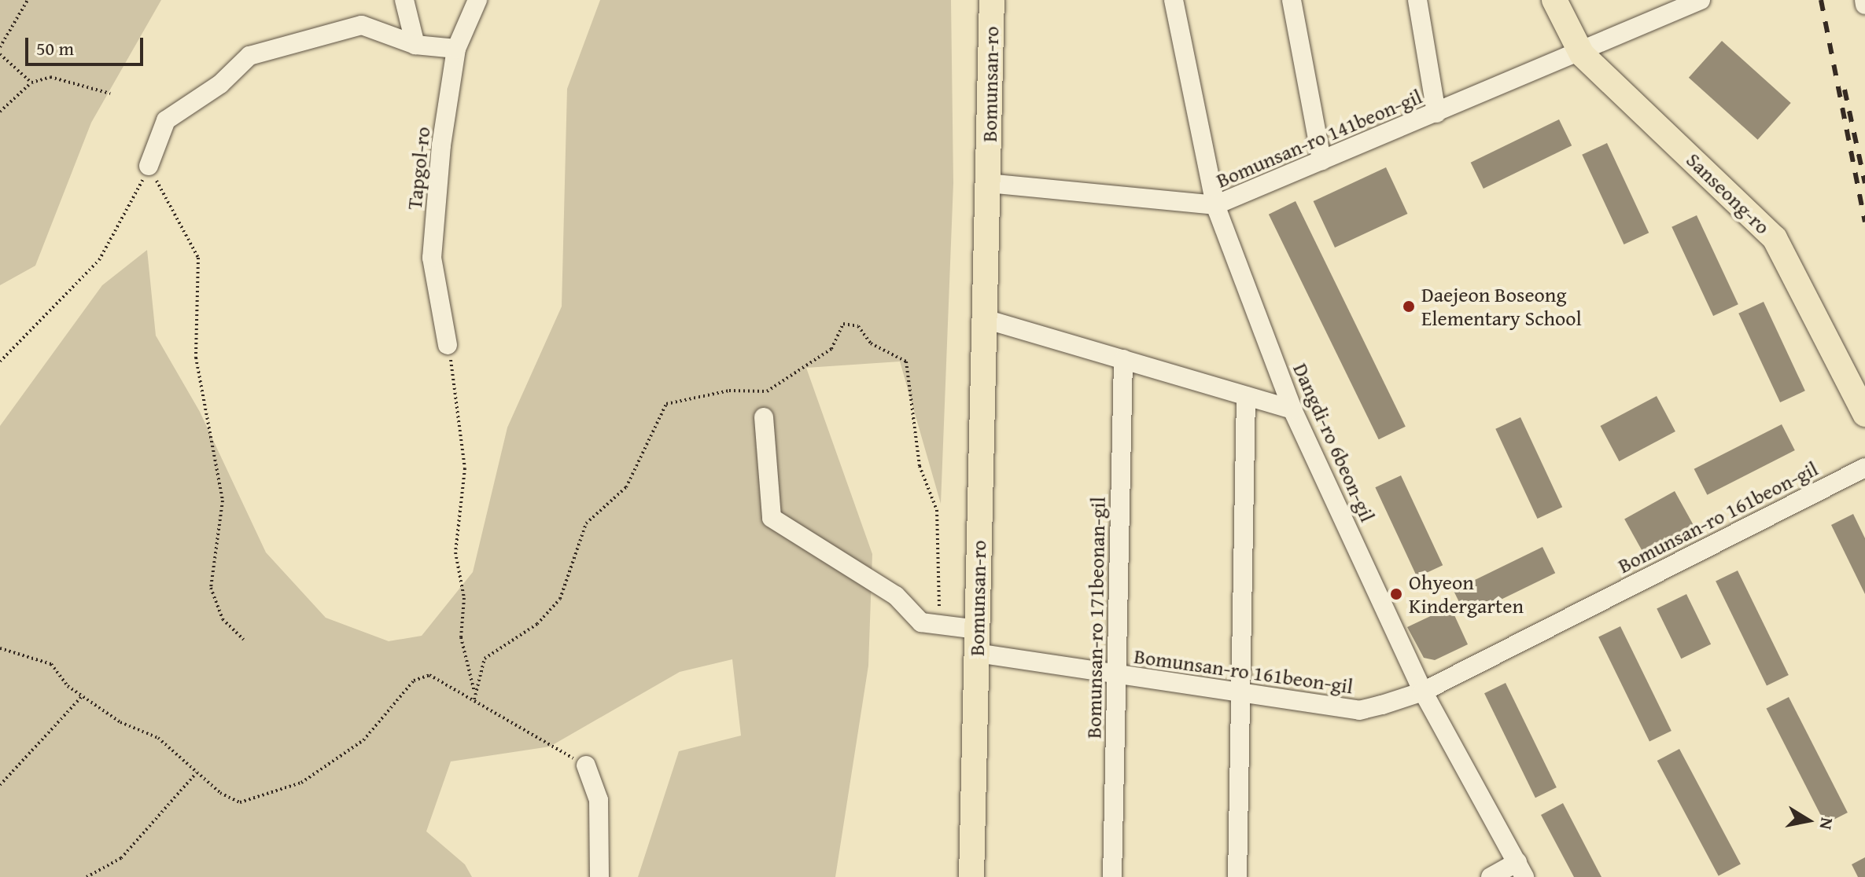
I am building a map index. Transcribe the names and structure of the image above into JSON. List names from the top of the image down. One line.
{"streets":{"main road":["Bomunsan-ro","Sanseong-ro"],"street":["Bomunsan-ro 141beon-gil","Tapgol-ro","Dangdi-ro 6beon-gil","Bomunsan-ro 161beon-gil","Bomunsan-ro 171beonan-gil"]},"crossings":[["Bomunsan-ro","Bomunsan-ro 141beon-gil"],["Bomunsan-ro","Bomunsan-ro 161beon-gil"],["Bomunsan-ro 141beon-gil","Sanseong-ro"],["Bomunsan-ro 141beon-gil","Dangdi-ro 6beon-gil"],["Dangdi-ro 6beon-gil","Bomunsan-ro 161beon-gil"],["Bomunsan-ro 161beon-gil","Bomunsan-ro 171beonan-gil"]],"places":["Daejeon Boseong Elementary School","Ohyeon Kindergarten"],"scale_bar":"50 m","north":"right"}
